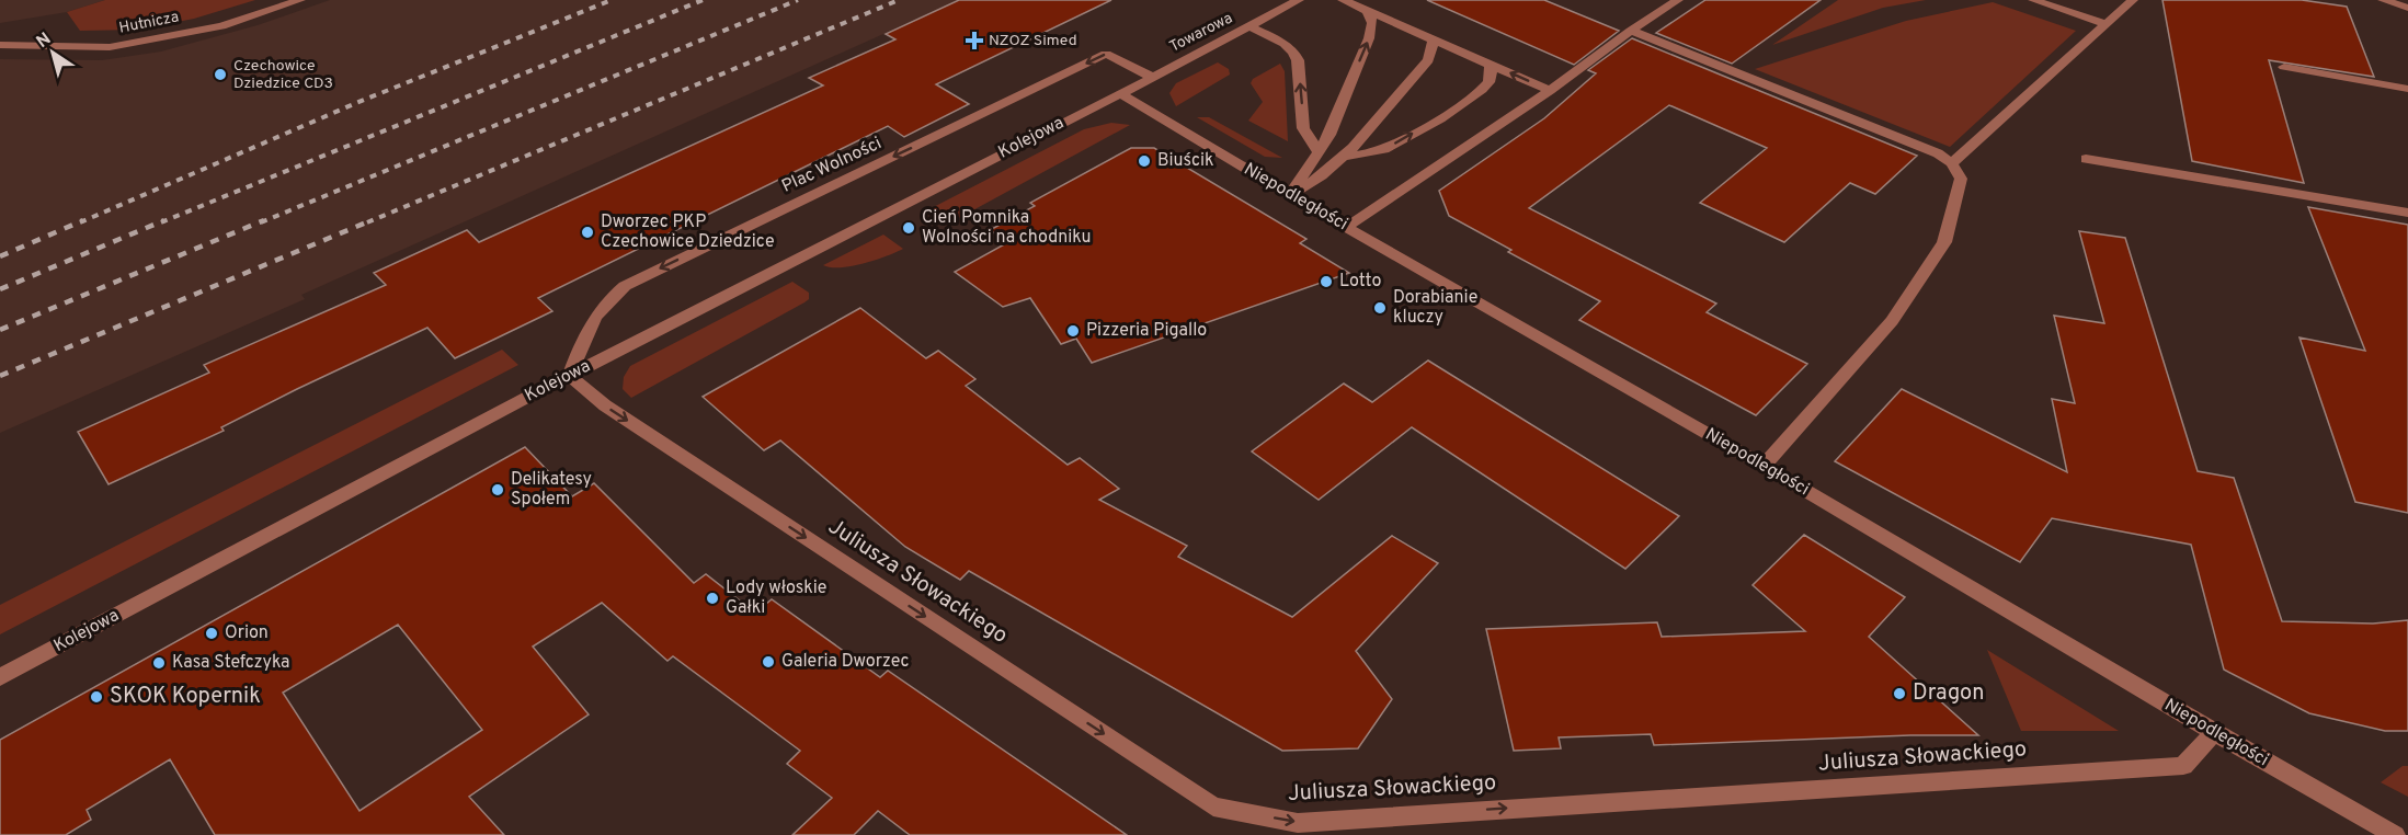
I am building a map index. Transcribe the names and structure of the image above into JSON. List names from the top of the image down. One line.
{"streets":{"street":["Hutnicza","Towarowa","Kolejowa","Plac Wolności","Niepodległości","Juliusza Słowackiego"]},"crossings":[["Towarowa","Kolejowa"],["Towarowa","Plac Wolności"],["Towarowa","Niepodległości"],["Kolejowa","Plac Wolności"],["Kolejowa","Niepodległości"],["Kolejowa","Juliusza Słowackiego"],["Plac Wolności","Juliusza Słowackiego"],["Niepodległości","Juliusza Słowackiego"]],"one_way":["Plac Wolności","Juliusza Słowackiego"],"places":{"health":["NZOZ Simed"],"other":["Czechowice Dziedzice CD3","Biuścik","Cień Pomnika Wolności na chodniku","Dworzec PKP Czechowice Dziedzice","Lotto","Dorabianie kluczy","Pizzeria Pigallo","Delikatesy Społem","Lody włoskie Gałki","Orion","Galeria Dworzec","Kasa Stefczyka","Dragon","SKOK Kopernik"]},"north":"top left"}
